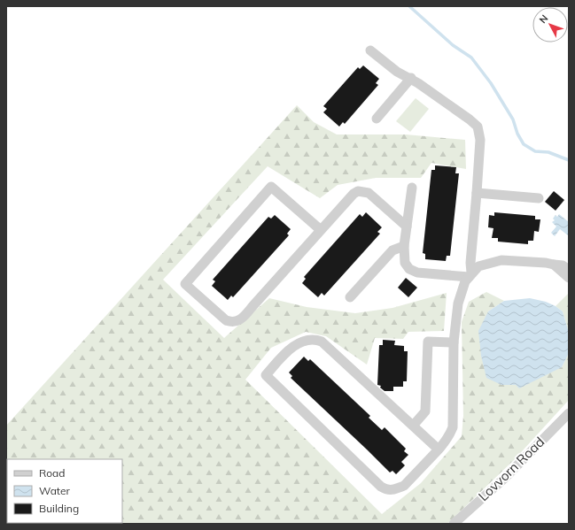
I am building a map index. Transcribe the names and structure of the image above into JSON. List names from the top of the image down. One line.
{"streets":{"street":["Lovvorn Road"]},"legend":["Road","Water","Building"],"north":"top left"}
